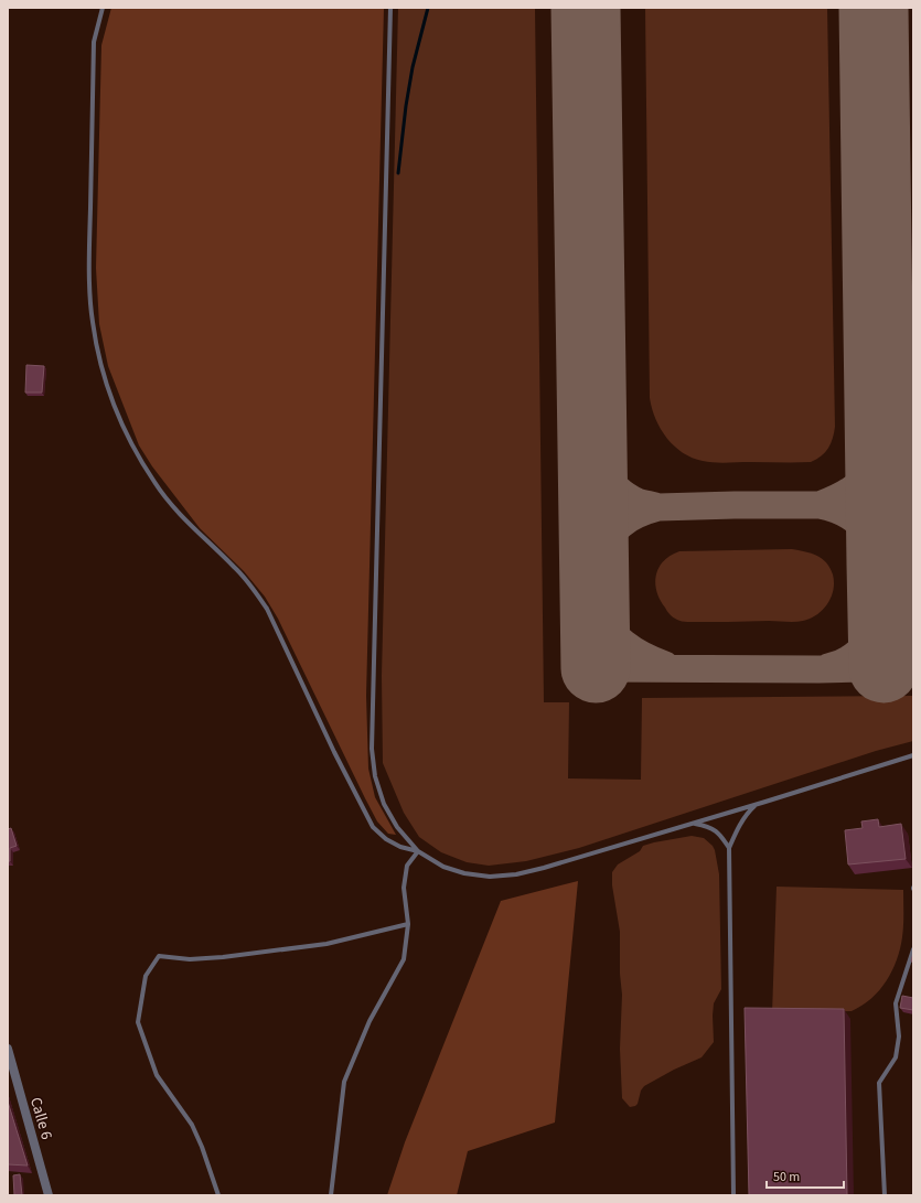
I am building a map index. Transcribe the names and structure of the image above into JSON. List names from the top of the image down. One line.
{"streets":{"street":["Calle 6"]},"scale_bar":"50 m"}
